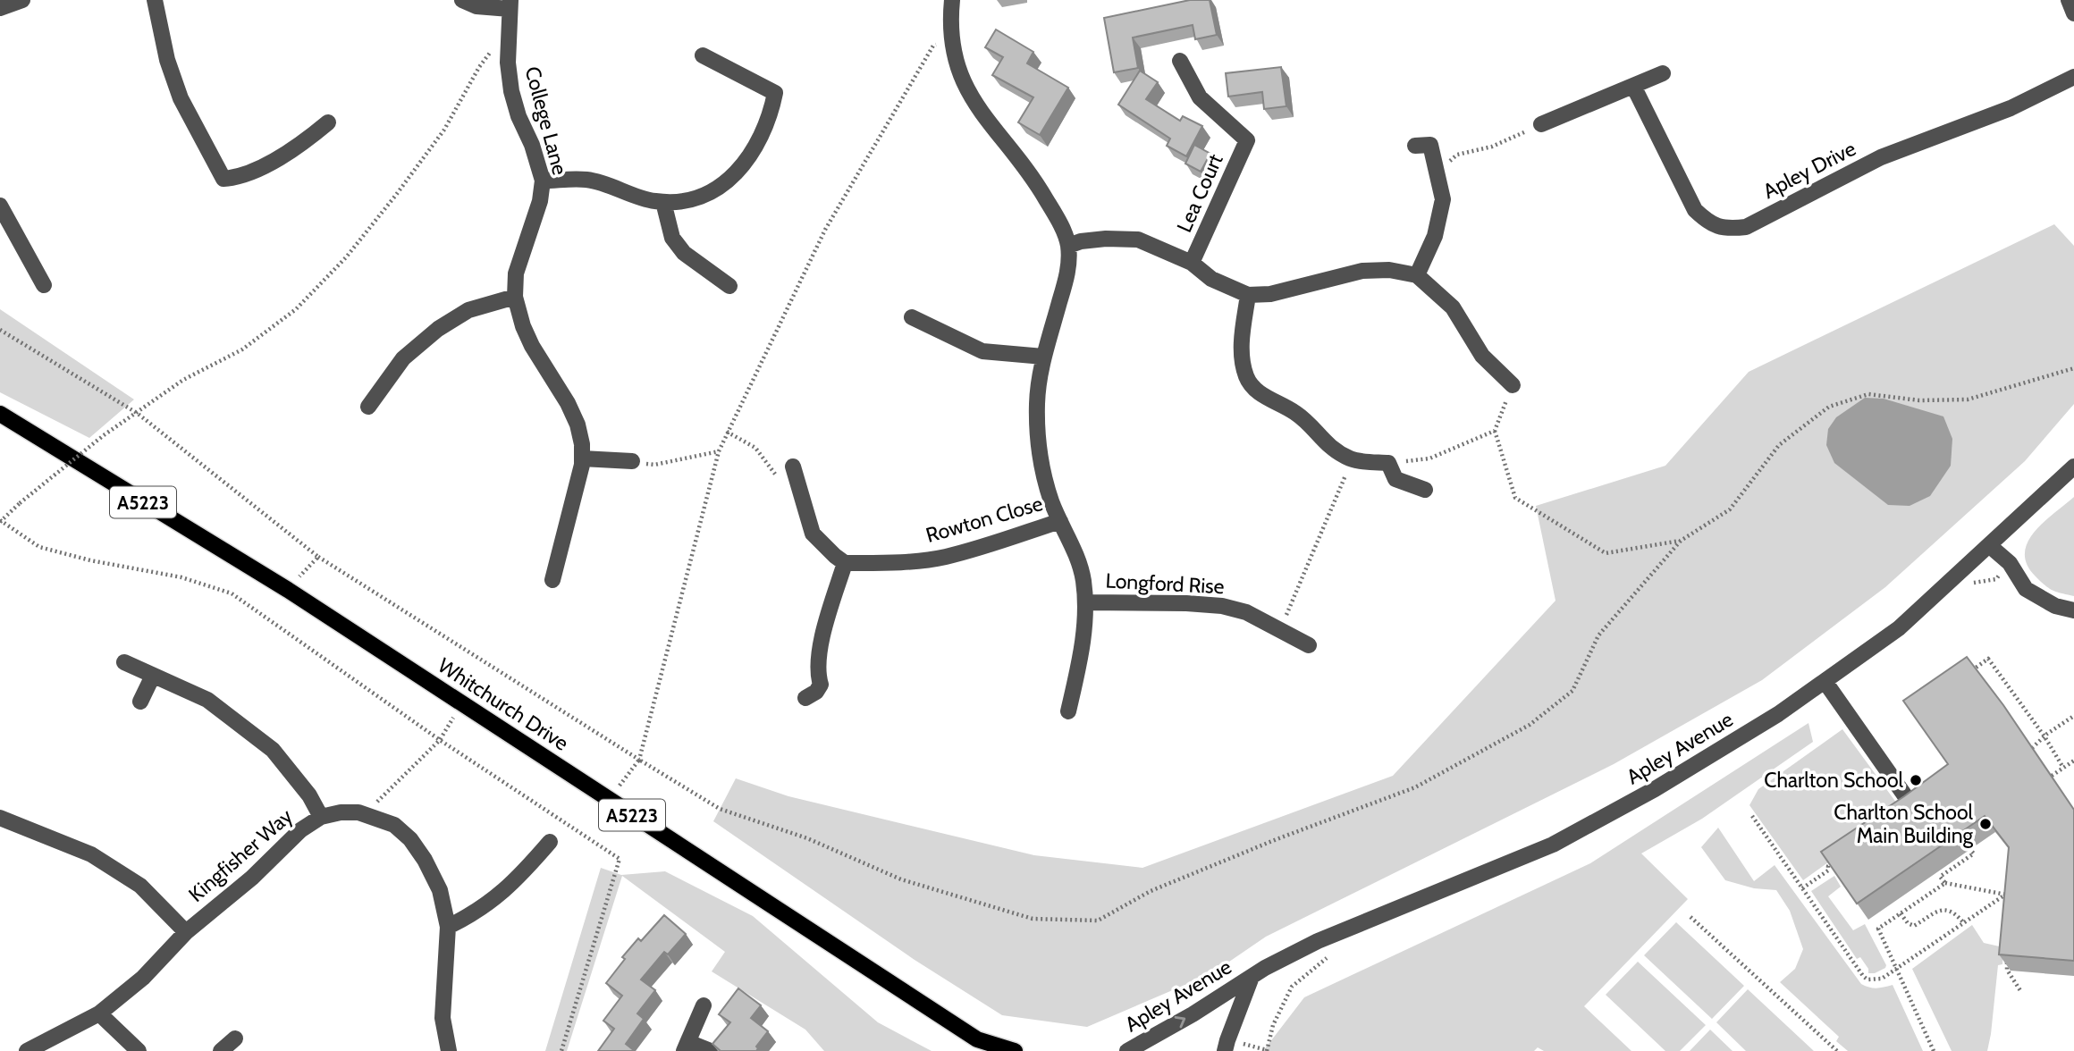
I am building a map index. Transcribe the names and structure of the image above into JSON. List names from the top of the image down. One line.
{"streets":{"main road":["A5223","Whitchurch Drive"],"street":["College Lane","Apley Drive","Lea Court","Rowton Close","Longford Rise","Apley Avenue","Kingfisher Way"]},"places":["Charlton School","Charlton School Main Building"]}
